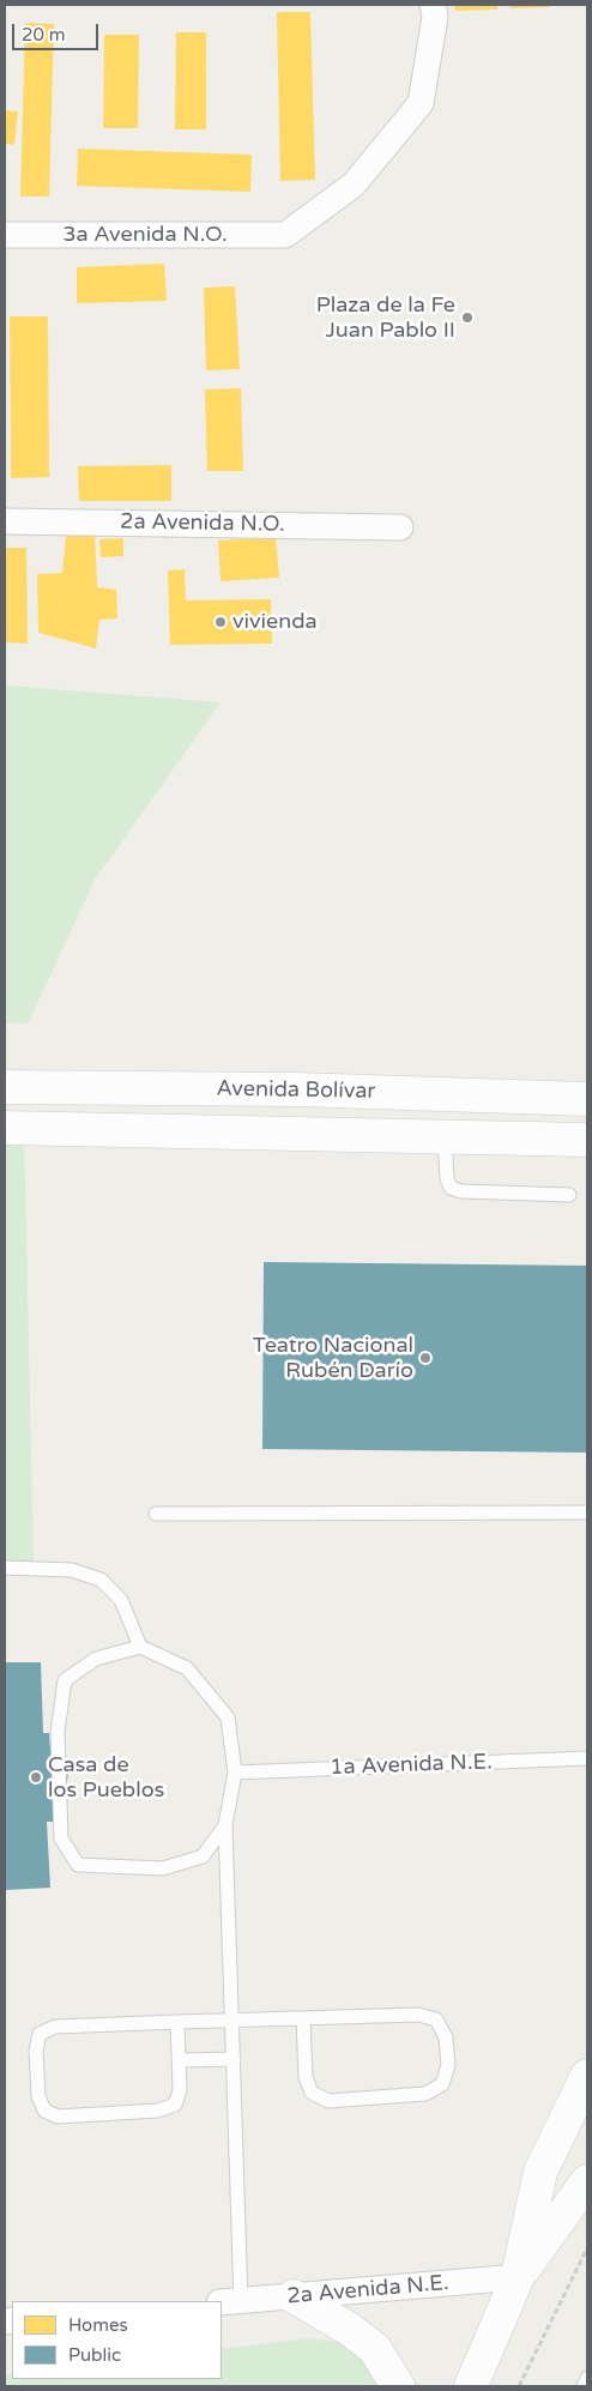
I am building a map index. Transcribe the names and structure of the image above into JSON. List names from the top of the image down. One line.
{"streets":{"street":["3a Avenida N.O.","2a Avenida N.O.","Avenida Bolívar","2a Avenida N.E."],"lane":["1a Avenida N.E."]},"places":["Plaza de la Fe Juan Pablo II","vivienda","Teatro Nacional Rubén Darío","Casa de los Pueblos"],"legend":["Homes","Public"],"scale_bar":"20 m"}
